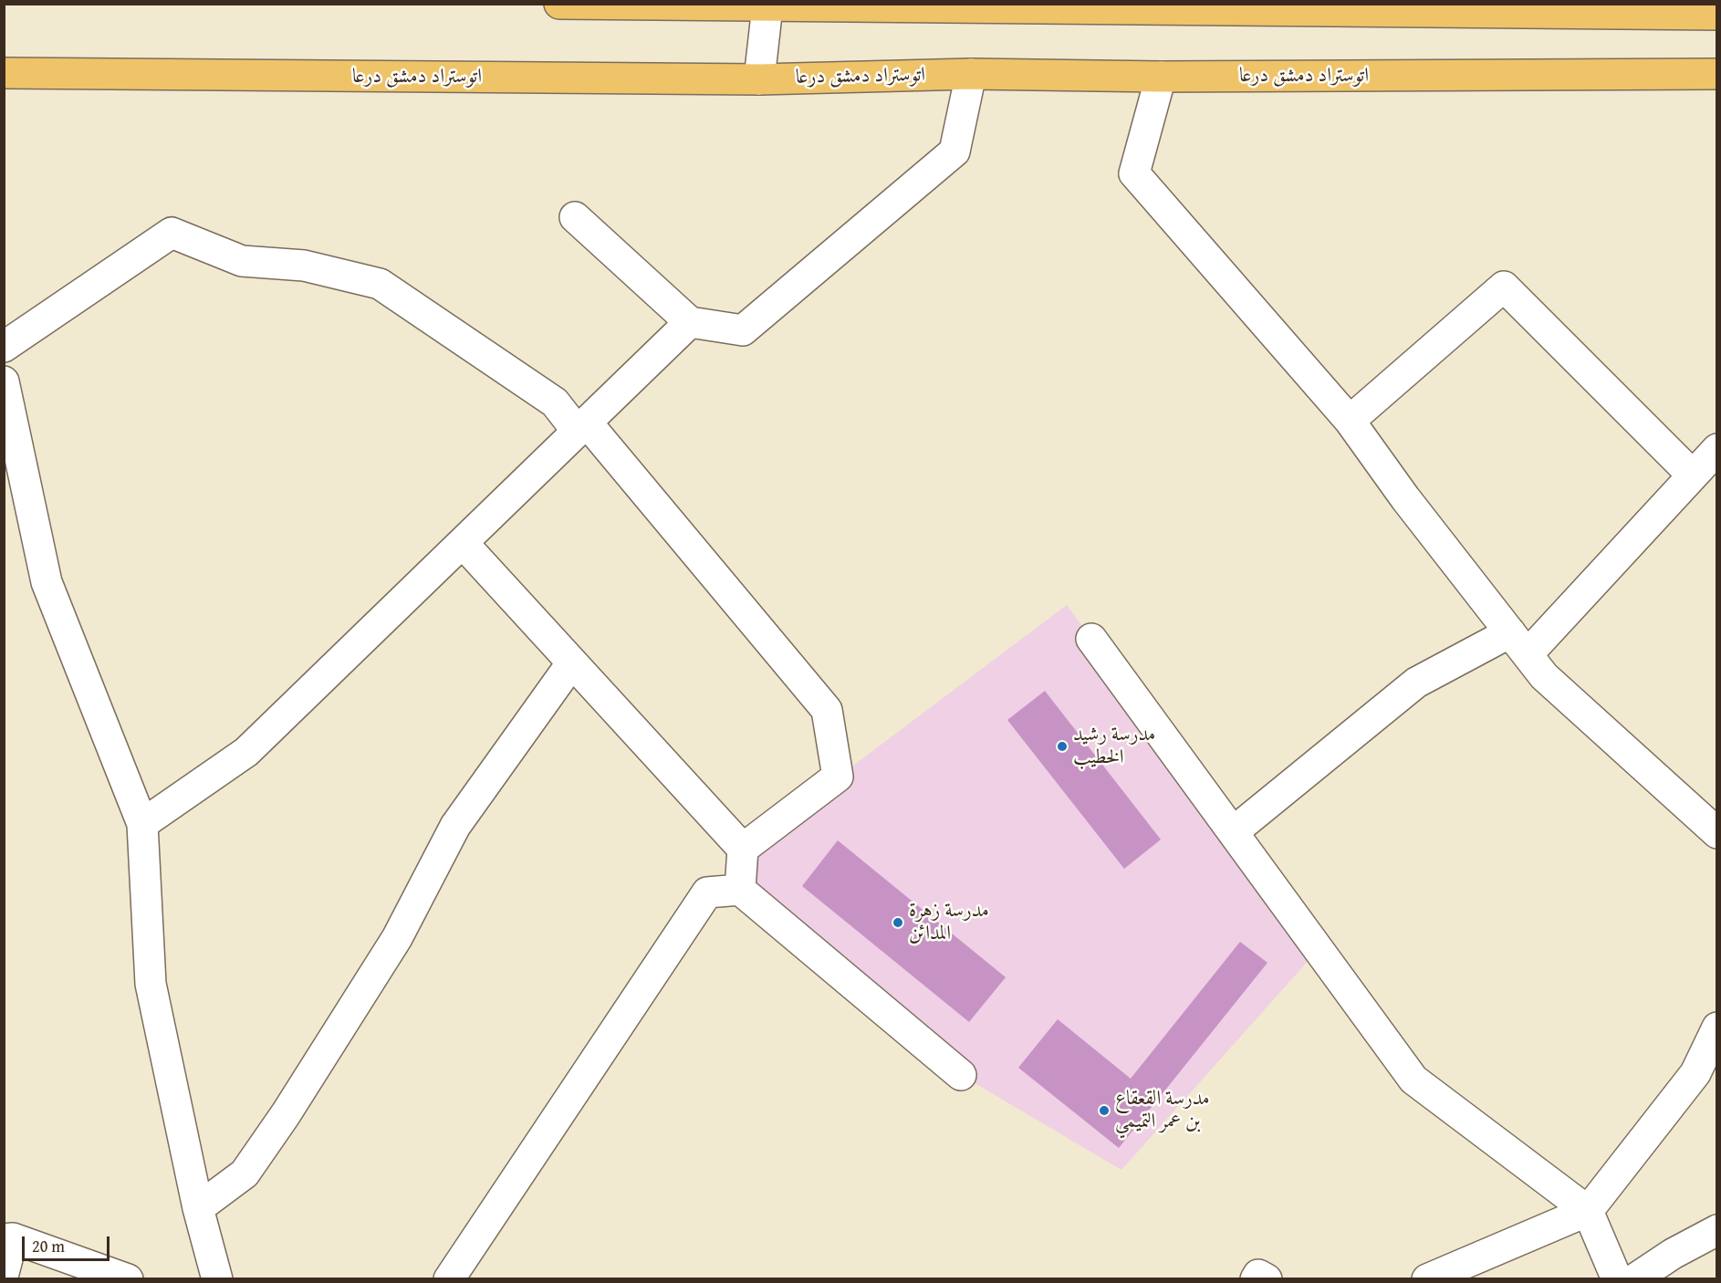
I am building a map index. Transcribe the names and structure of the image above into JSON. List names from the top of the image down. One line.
{"streets":{"highway":["اتوستراد دمشق درعا"]},"places":["مدرسة رشيد الخطيب","مدرسة زهرة المدائن","مدرسة القعقاع بن عمر التميمي"],"scale_bar":"20 m"}
